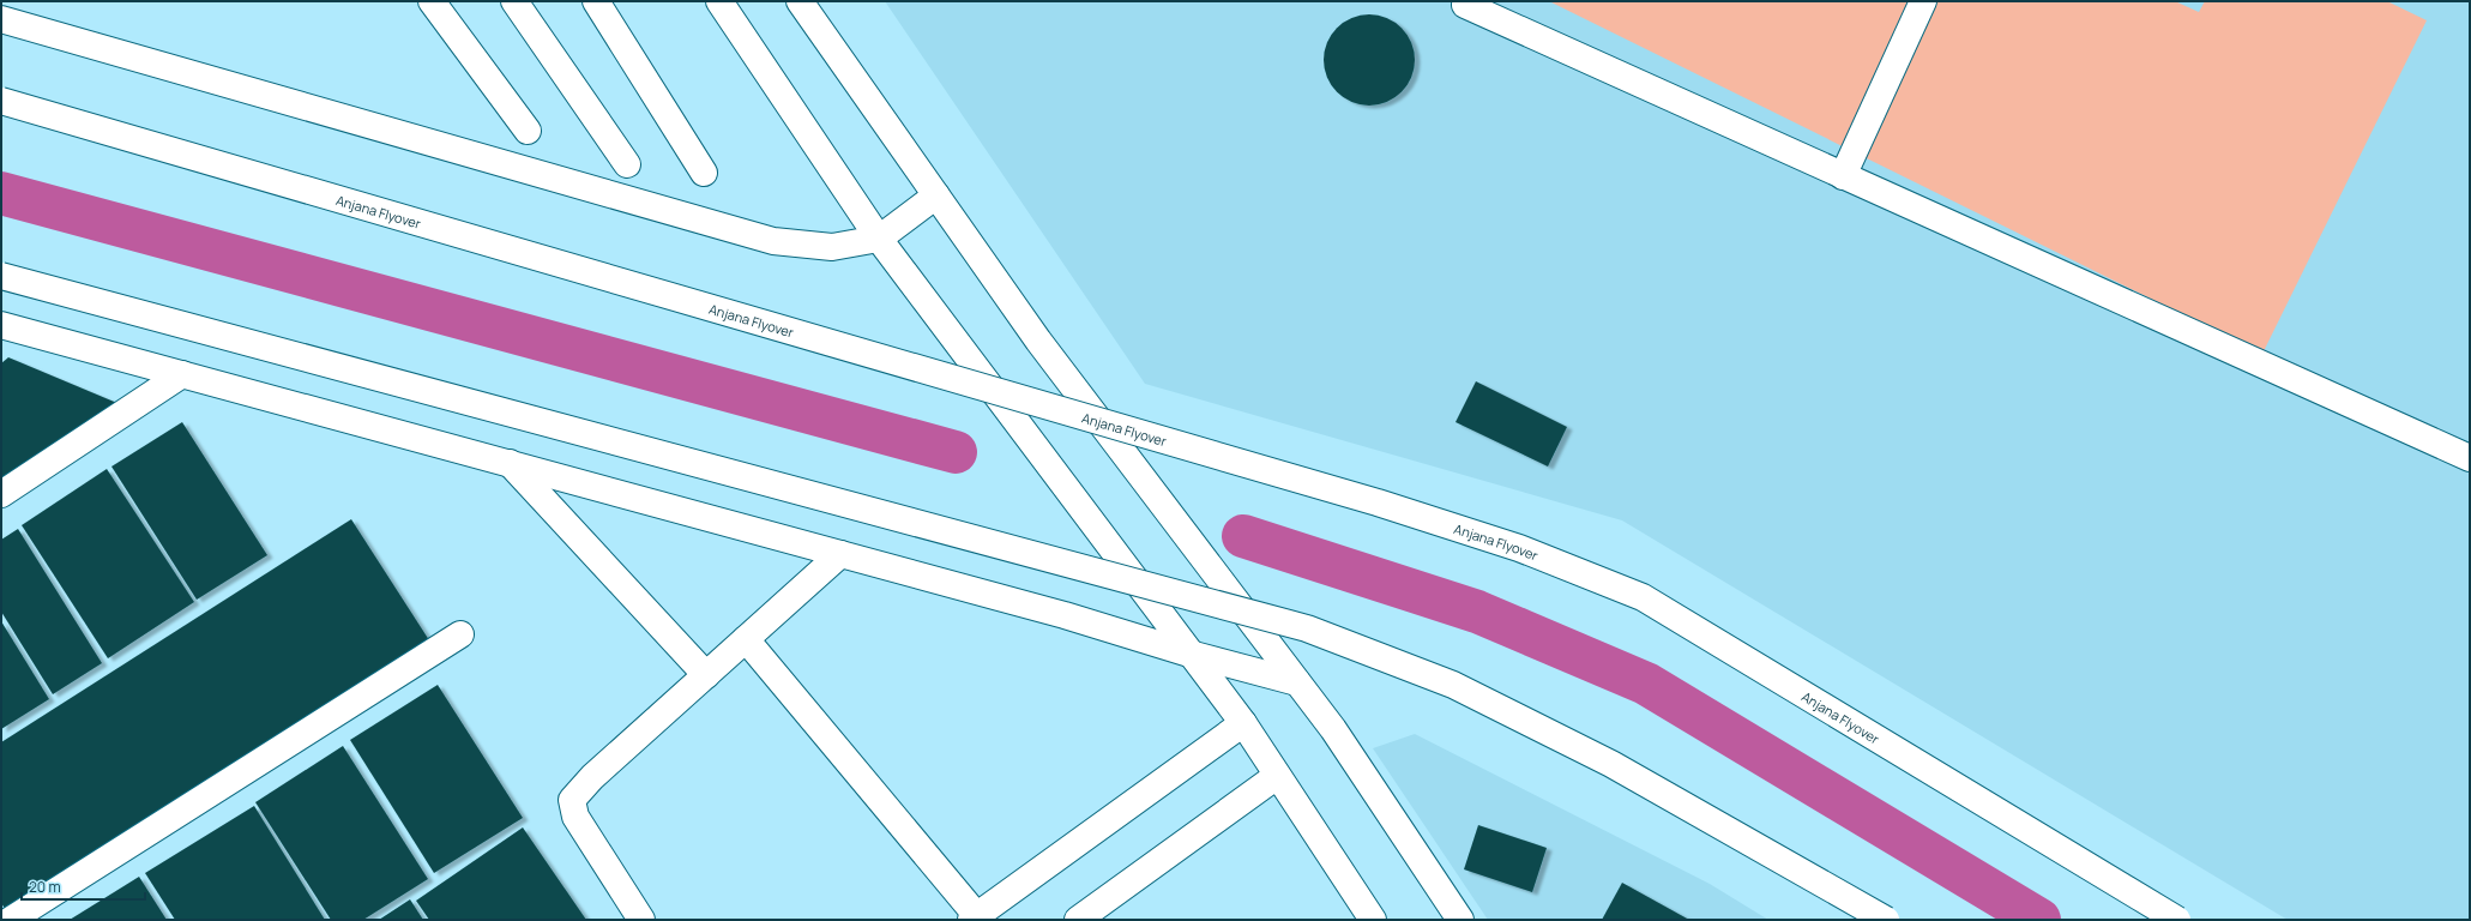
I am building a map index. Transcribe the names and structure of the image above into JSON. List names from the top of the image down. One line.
{"streets":{"main road":["Anjana Flyover"]},"scale_bar":"20 m"}
